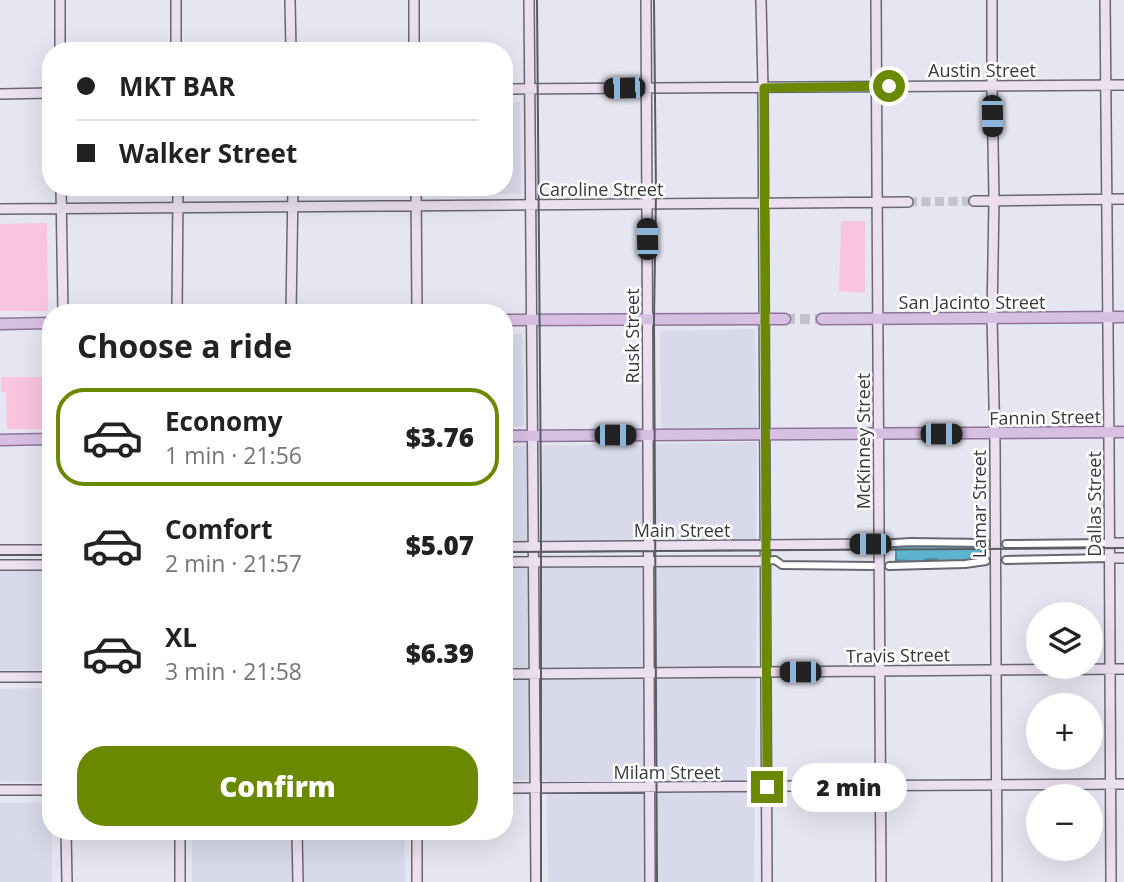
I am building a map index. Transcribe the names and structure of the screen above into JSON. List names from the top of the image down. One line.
{"streets":{"main road":["San Jacinto Street","Fannin Street"],"street":["Austin Street","Caroline Street","Rusk Street","McKinney Street","Lamar Street","Dallas Street","Main Street","Travis Street","Milam Street"]},"crossings":[["Austin Street","Rusk Street"],["Austin Street","McKinney Street"],["Austin Street","Lamar Street"],["Austin Street","Dallas Street"],["Caroline Street","Rusk Street"],["Caroline Street","McKinney Street"],["San Jacinto Street","McKinney Street"],["San Jacinto Street","Lamar Street"],["San Jacinto Street","Dallas Street"],["Rusk Street","Fannin Street"],["Rusk Street","Main Street"],["Rusk Street","Travis Street"],["Rusk Street","Milam Street"],["Fannin Street","McKinney Street"],["Fannin Street","Lamar Street"],["Fannin Street","Dallas Street"],["McKinney Street","Main Street"],["McKinney Street","Travis Street"],["McKinney Street","Milam Street"],["Lamar Street","Travis Street"],["Lamar Street","Milam Street"],["Dallas Street","Travis Street"],["Dallas Street","Milam Street"]],"page":{"banner":["MKT BAR","Walker Street"],"heading":"Choose a ride","list":[{"name":"Economy","note":"1 min · 21:56","value":"$3.76"},{"name":"Comfort","note":"2 min · 21:57","value":"$5.07"},{"name":"XL","note":"3 min · 21:58","value":"$6.39"}],"map_buttons":["+","−"],"buttons":"Confirm","bubble":"2 min"}}
